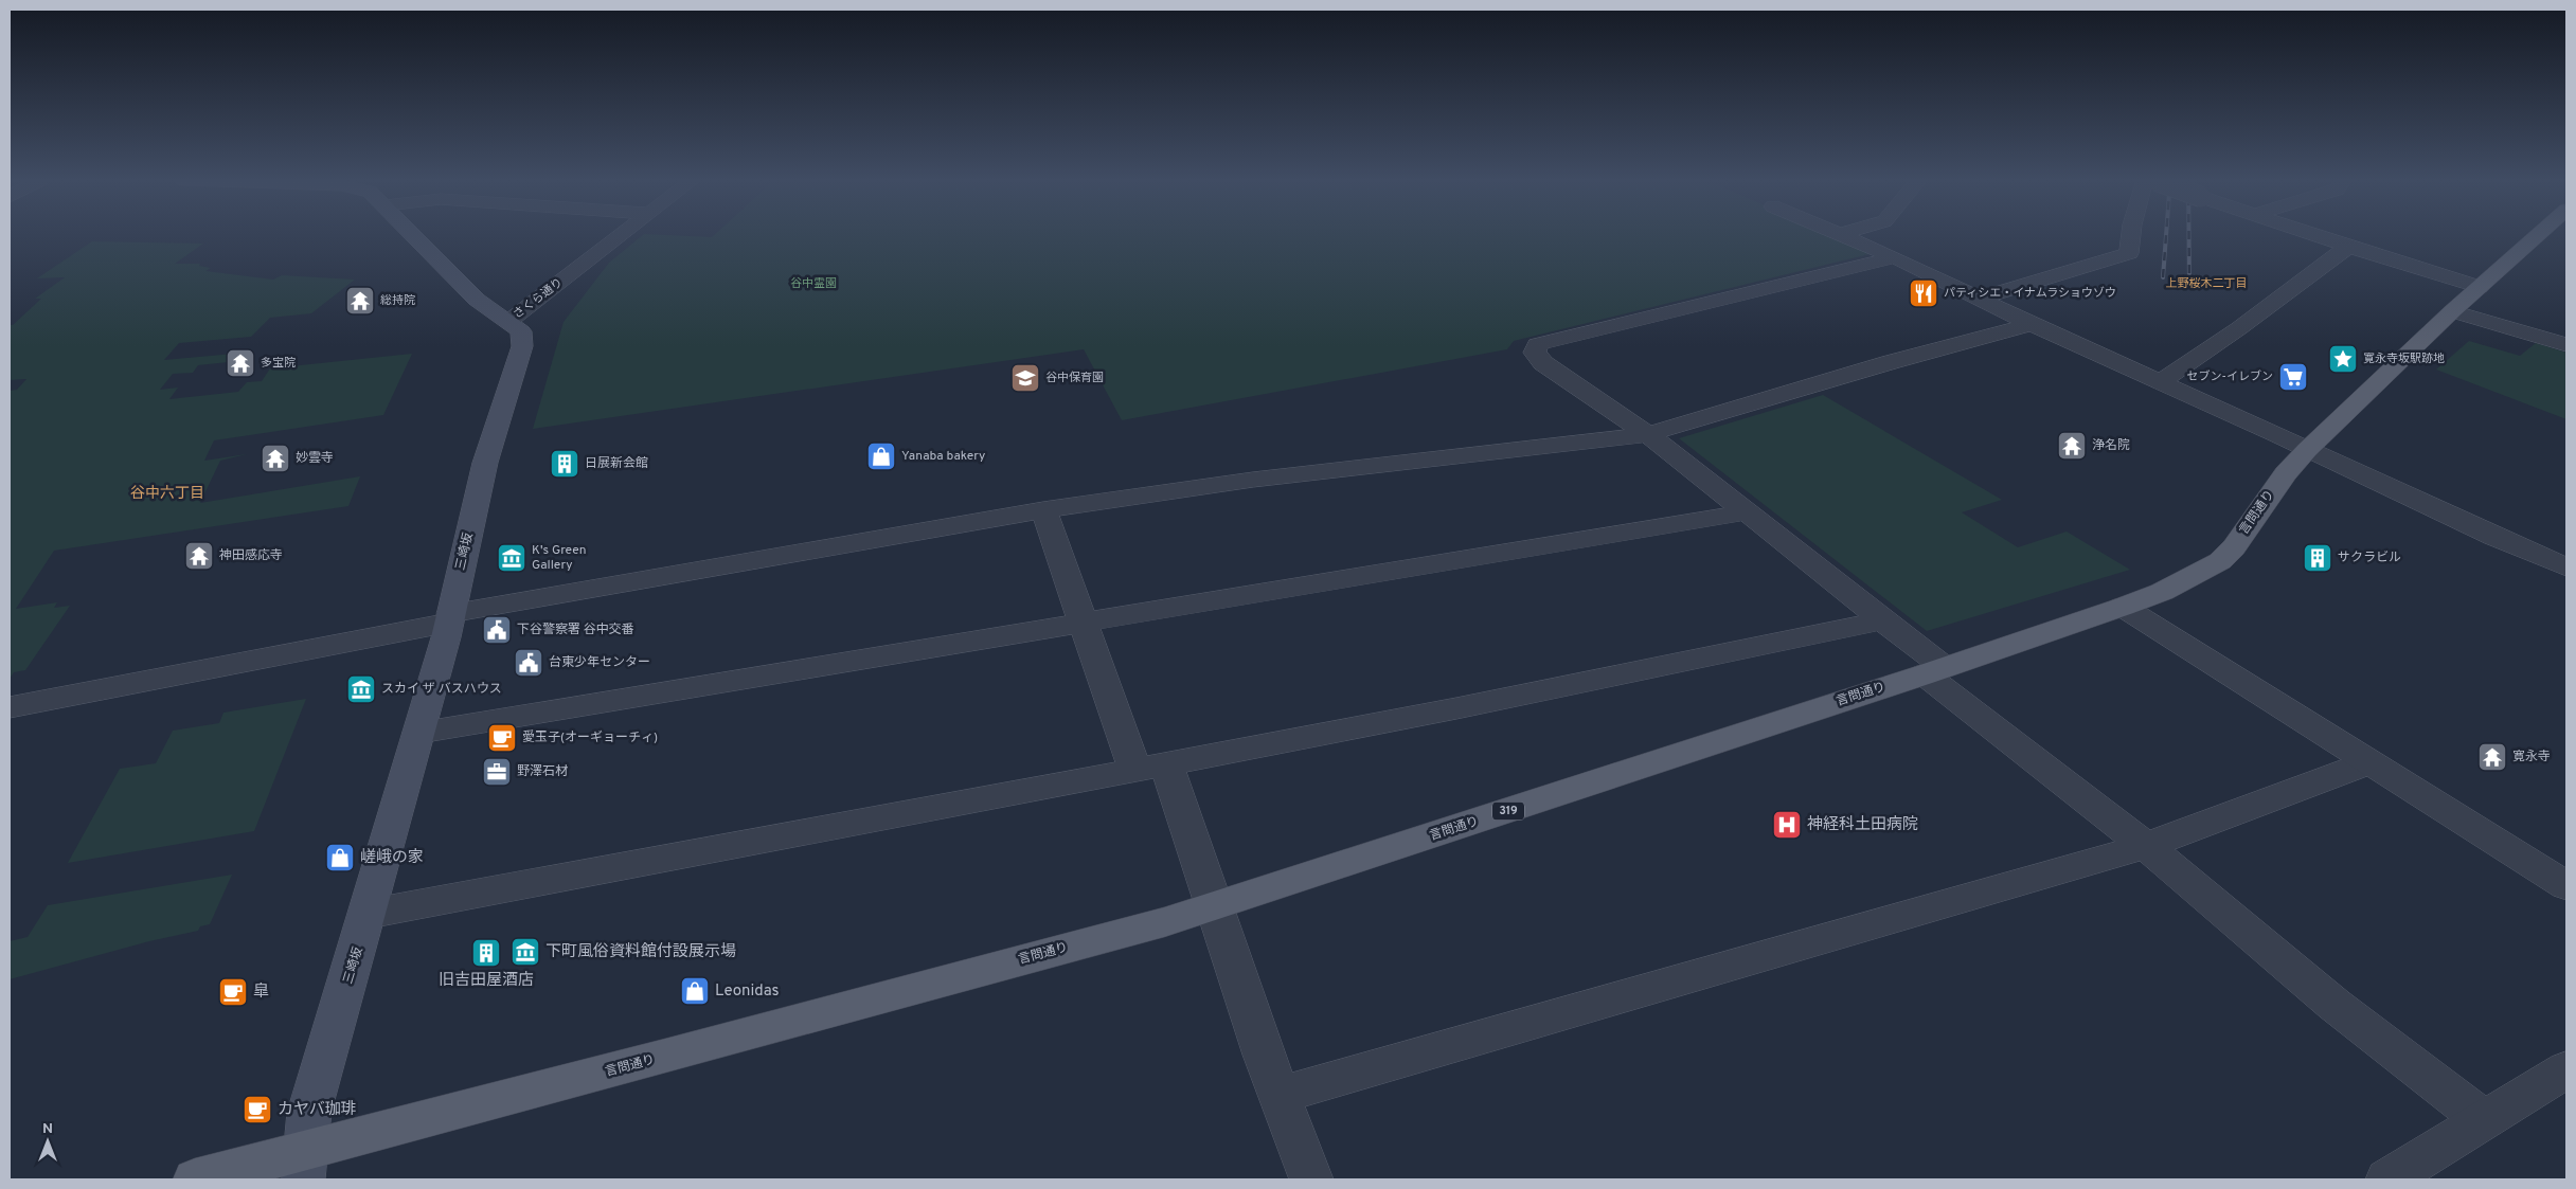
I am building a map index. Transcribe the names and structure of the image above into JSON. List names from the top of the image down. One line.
{"streets":{"main road":["言問通り","三崎坂","319"],"street":["さくら通り"]},"crossings":[["さくら通り","三崎坂"],["言問通り","三崎坂"]],"districts":["上野桜木二丁目","谷中六丁目"],"parks":["谷中霊園"],"places":{"restaurant":["パティシエ・イナムラショウゾウ"],"temple":["総持院","多宝院","浄名院","妙雲寺","神田感応寺","寛永寺"],"place":["寛永寺坂駅跡地"],"supermarket":["セブン-イレブン"],"school or university":["谷中保育園"],"shop":["Yanaba bakery","嵯峨の家","Leonidas"],"building":["日展新会館","サクラビル","旧吉田屋酒店"],"museum":["K's Green Gallery","スカイ ザ バスハウス","下町風俗資料館付設展示場"],"public building":["下谷警察署 谷中交番","台東少年センター"],"cafe":["愛玉子(オーギョーチィ)","皐","カヤバ珈琲"],"office":["野澤石材"],"hospital":["神経科土田病院"]},"north":"top"}
